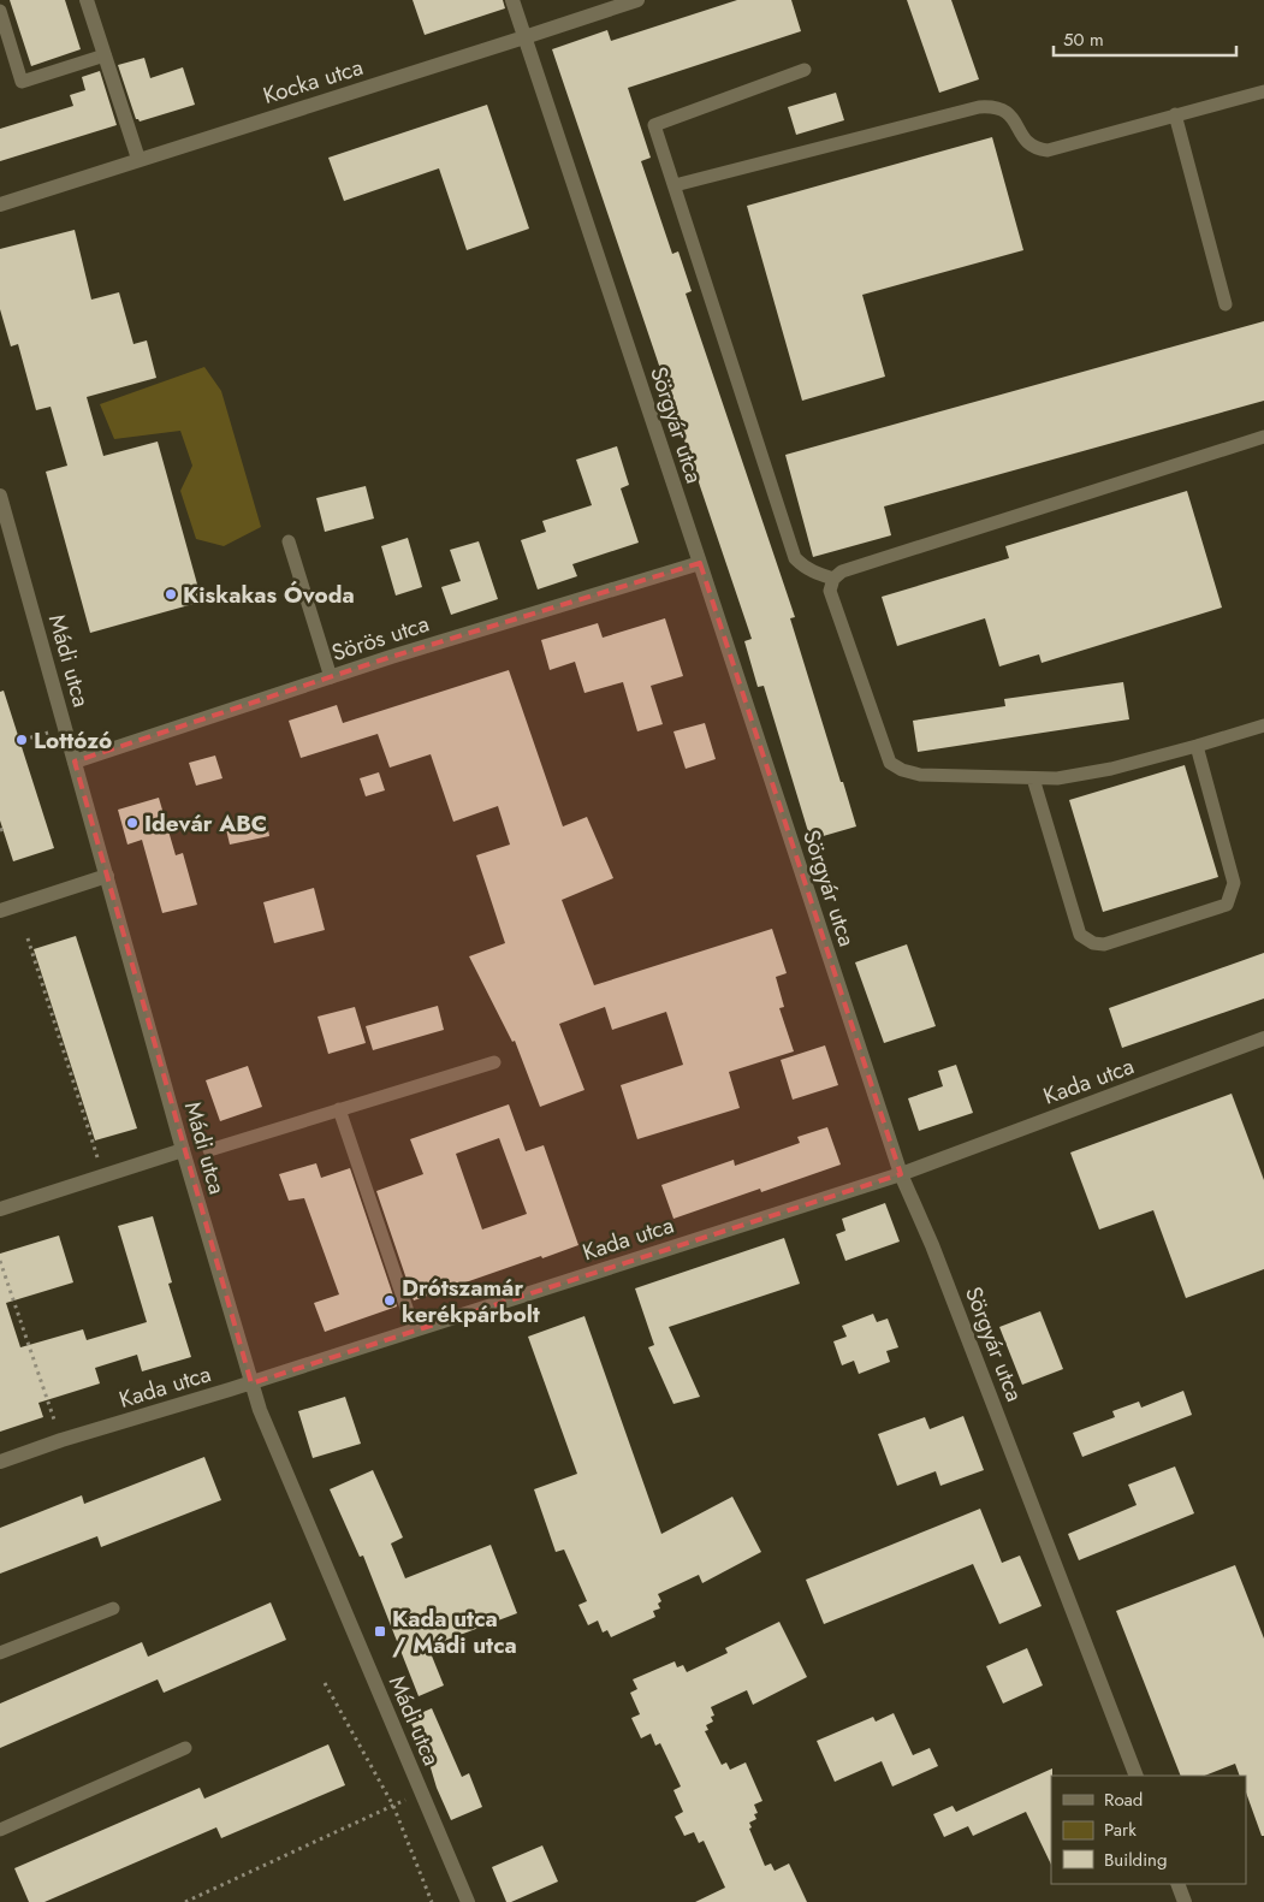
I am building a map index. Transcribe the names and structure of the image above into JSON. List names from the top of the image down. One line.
{"streets":{"street":["Kocka utca","Sörgyár utca","Sörös utca","Mádi utca","Kada utca"]},"crossings":[["Kocka utca","Sörgyár utca"],["Sörgyár utca","Sörös utca"],["Sörgyár utca","Kada utca"],["Sörös utca","Mádi utca"],["Mádi utca","Kada utca"]],"places":{"other":["Kiskakas Óvoda","Lottózó","Idevár ABC","Drótszamár kerékpárbolt"],"transit":["Kada utca / Mádi utca"]},"legend":["Road","Park","Building"],"scale_bar":"50 m"}
